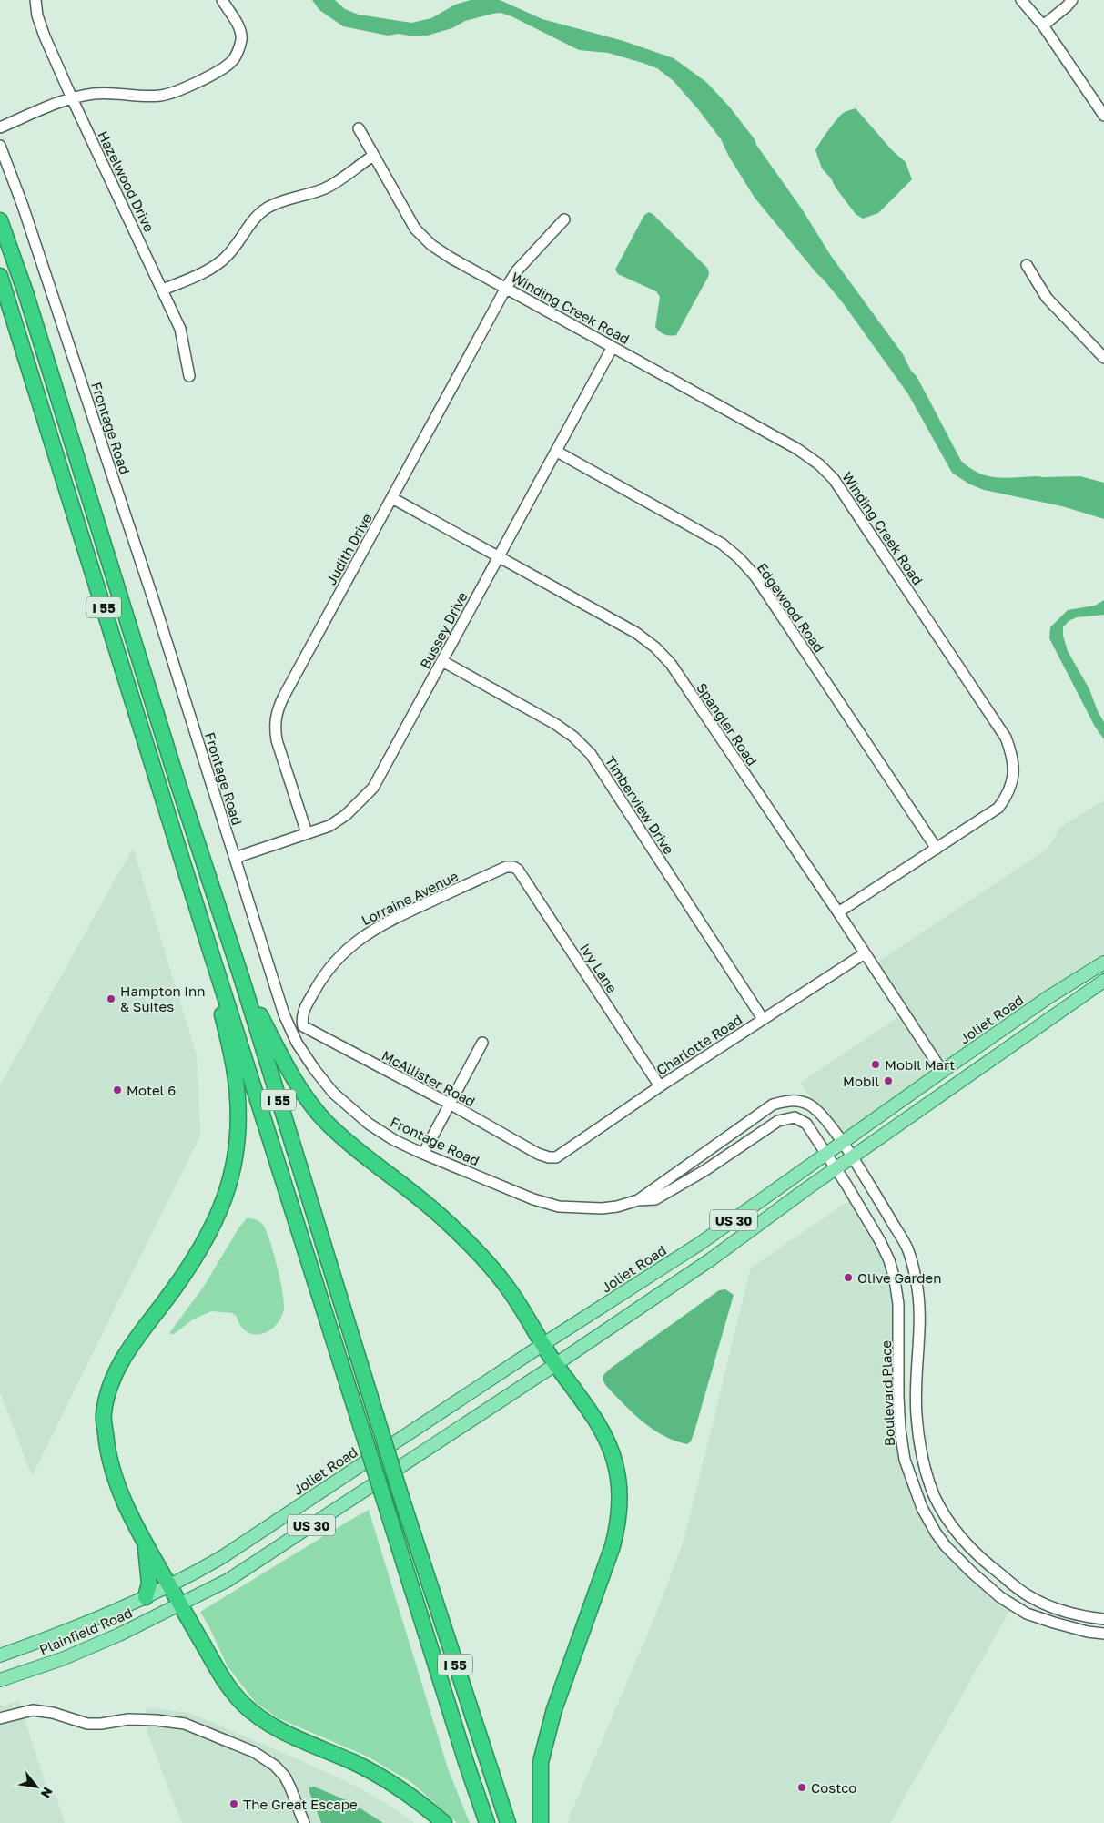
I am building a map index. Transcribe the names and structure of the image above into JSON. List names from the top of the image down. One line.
{"streets":{"highway":["I 55"],"main road":["Joliet Road","US 30","Plainfield Road"],"street":["Hazelwood Drive","Winding Creek Road","Frontage Road","Judith Drive","Edgewood Road","Bussey Drive","Spangler Road","Timberview Drive","Lorraine Avenue","Ivy Lane","Charlotte Road","McAllister Road","Boulevard Place"]},"crossings":[["Winding Creek Road","Judith Drive"],["Winding Creek Road","Edgewood Road"],["Winding Creek Road","Bussey Drive"],["Winding Creek Road","Spangler Road"],["Frontage Road","Bussey Drive"],["Frontage Road","Joliet Road"],["Frontage Road","US 30"],["Frontage Road","Boulevard Place"],["Judith Drive","Bussey Drive"],["Judith Drive","Spangler Road"],["Edgewood Road","Bussey Drive"],["Bussey Drive","Spangler Road"],["Bussey Drive","Timberview Drive"],["Spangler Road","Joliet Road"],["Spangler Road","Charlotte Road"],["Timberview Drive","Charlotte Road"],["Lorraine Avenue","Ivy Lane"],["Lorraine Avenue","McAllister Road"],["Ivy Lane","Charlotte Road"],["Joliet Road","Plainfield Road"],["Charlotte Road","McAllister Road"],["US 30","Boulevard Place"],["US 30","Plainfield Road"]],"places":["Hampton Inn & Suites","Mobil Mart","Mobil","Motel 6","Olive Garden","Costco","The Great Escape"],"north":"bottom right"}
